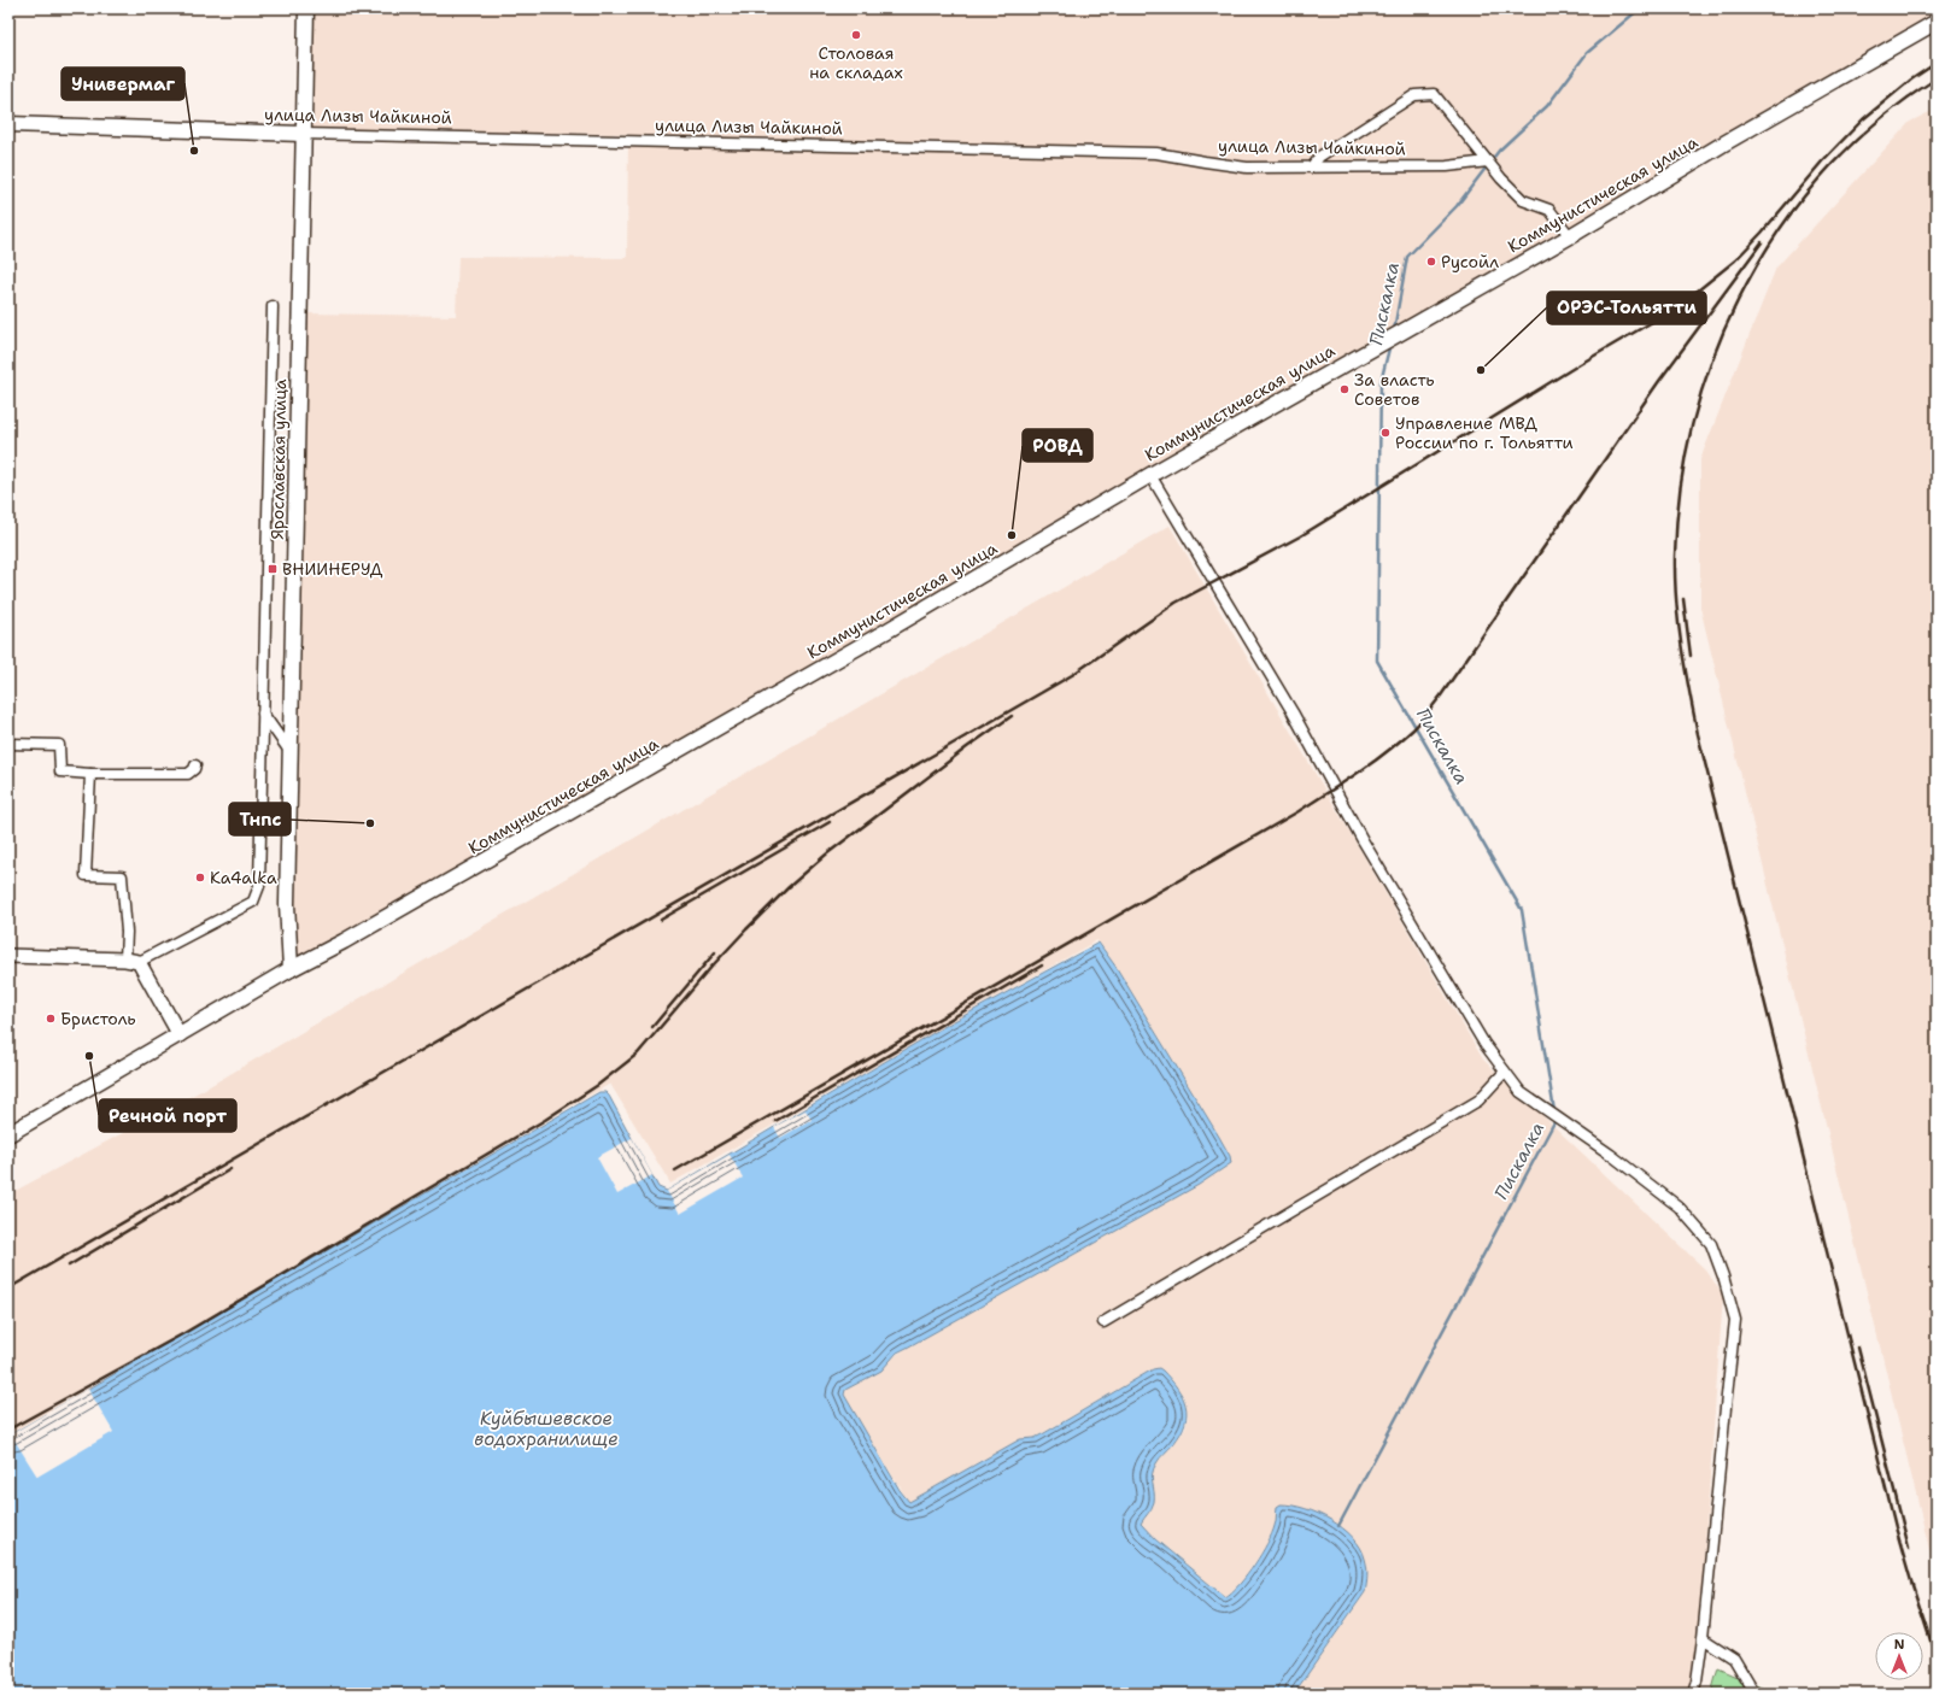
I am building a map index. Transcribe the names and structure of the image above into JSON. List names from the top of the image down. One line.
{"streets":{"main road":["улица Лизы Чайкиной","Коммунистическая улица","Ярославская улица"]},"crossings":[["улица Лизы Чайкиной","Ярославская улица"],["Коммунистическая улица","Ярославская улица"]],"water":["Пискалка","Куйбышевское водохранилище"],"places":{"other":["Столовая на складах","Универмаг","Русойл","ОРЭС-Тольятти","За власть Советов","Управление МВД России по г. Тольятти","РОВД","Тнпс","Ka4alka","Бристоль","Речной порт"],"transit":["ВНИИНЕРУД"]},"north":"top"}
